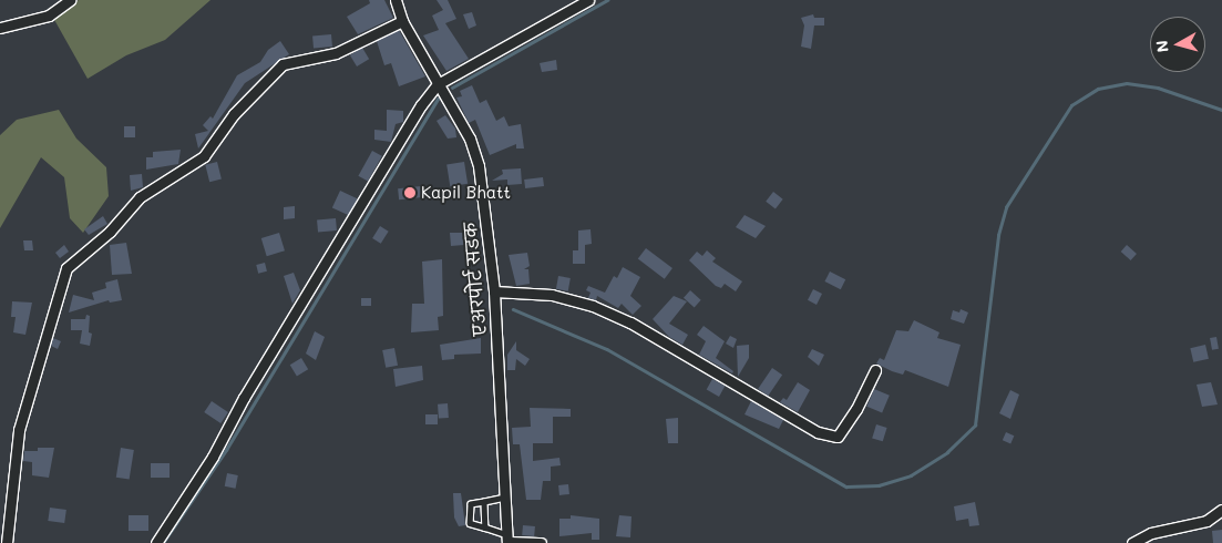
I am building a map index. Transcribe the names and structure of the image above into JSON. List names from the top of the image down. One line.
{"streets":{"street":["एअरपोर्ट सडक"]},"places":["Kapil Bhatt"],"north":"left"}
